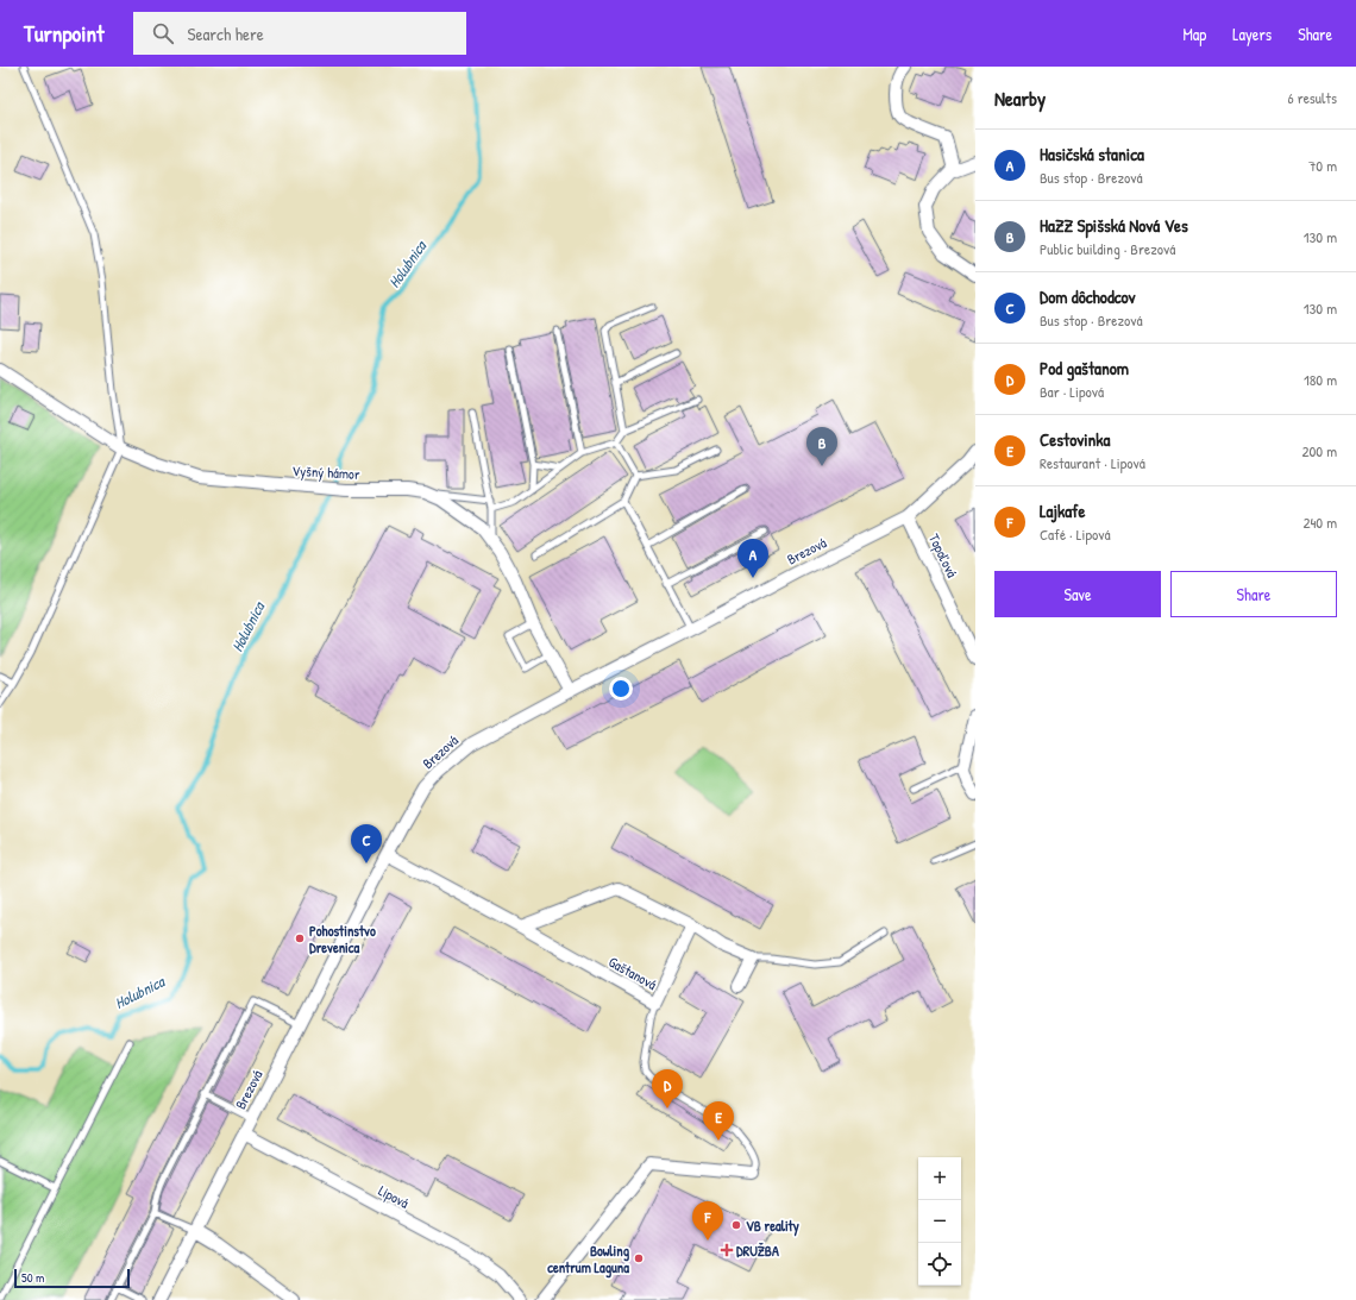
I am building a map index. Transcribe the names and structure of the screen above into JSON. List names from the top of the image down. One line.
{"streets":{"street":["Vyšný hámor","Brezová","Topoľová","Gaštanová","Lipová"]},"crossings":[["Vyšný hámor","Brezová"],["Brezová","Topoľová"],["Brezová","Gaštanová"],["Brezová","Lipová"]],"water":["Holubnica"],"places":{"other":["Pohostinstvo Drevenica","VB reality","Bowling centrum Laguna"],"health":["DRUŽBA"]},"scale_bar":"50 m","page":{"header":"Turnpoint","search":"Search here","nav":["Map","Layers","Share"],"heading":["Nearby","6 results"],"list":[{"mark":"A","name":"Hasičská stanica","note":"Bus stop · Brezová","value":"70 m"},{"mark":"B","name":"HaZZ Spišská Nová Ves","note":"Public building · Brezová","value":"130 m"},{"mark":"C","name":"Dom dôchodcov","note":"Bus stop · Brezová","value":"130 m"},{"mark":"D","name":"Pod gaštanom","note":"Bar · Lipová","value":"180 m"},{"mark":"E","name":"Cestovinka","note":"Restaurant · Lipová","value":"200 m"},{"mark":"F","name":"Lajkafe","note":"Café · Lipová","value":"240 m"}],"pins":["B","A","C","D","E","F"],"buttons":["Save","Share"],"map_buttons":["+","−"],"scale":"50 m"}}
